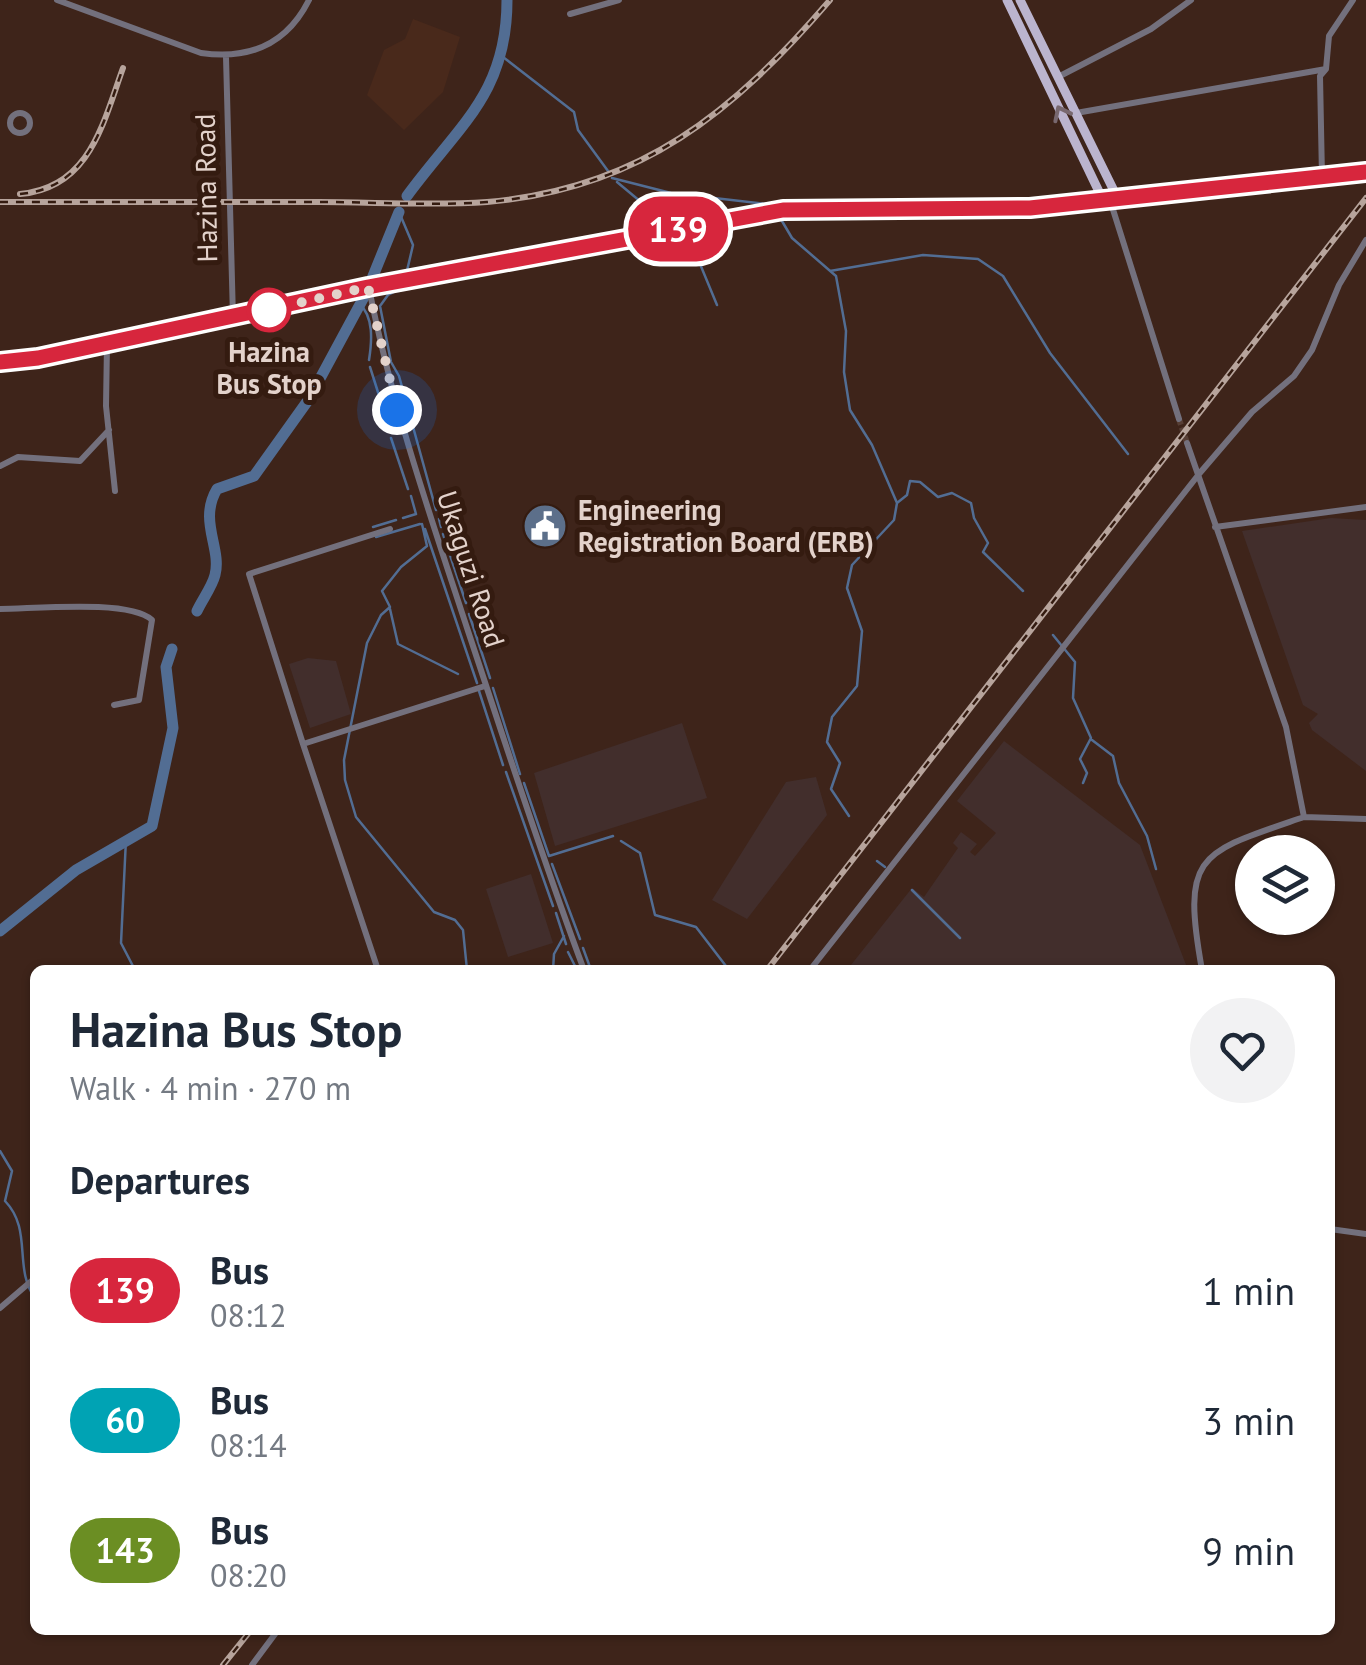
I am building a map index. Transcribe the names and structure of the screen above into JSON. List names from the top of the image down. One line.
{"streets":{"street":["Hazina Road","Ukaguzi Road"]},"places":{"other":["Hazina Bus Stop"],"public building":["Engineering Registration Board (ERB)"]},"lines":["bus line 139"],"page":{"on_map":"139","heading":[["Hazina Bus Stop","Walk · 4 min · 270 m"],"Departures"],"list":[{"mark":"139","name":"Bus","note":"08:12","value":"1 min"},{"mark":"60","name":"Bus","note":"08:14","value":"3 min"},{"mark":"143","name":"Bus","note":"08:20","value":"9 min"}]}}
